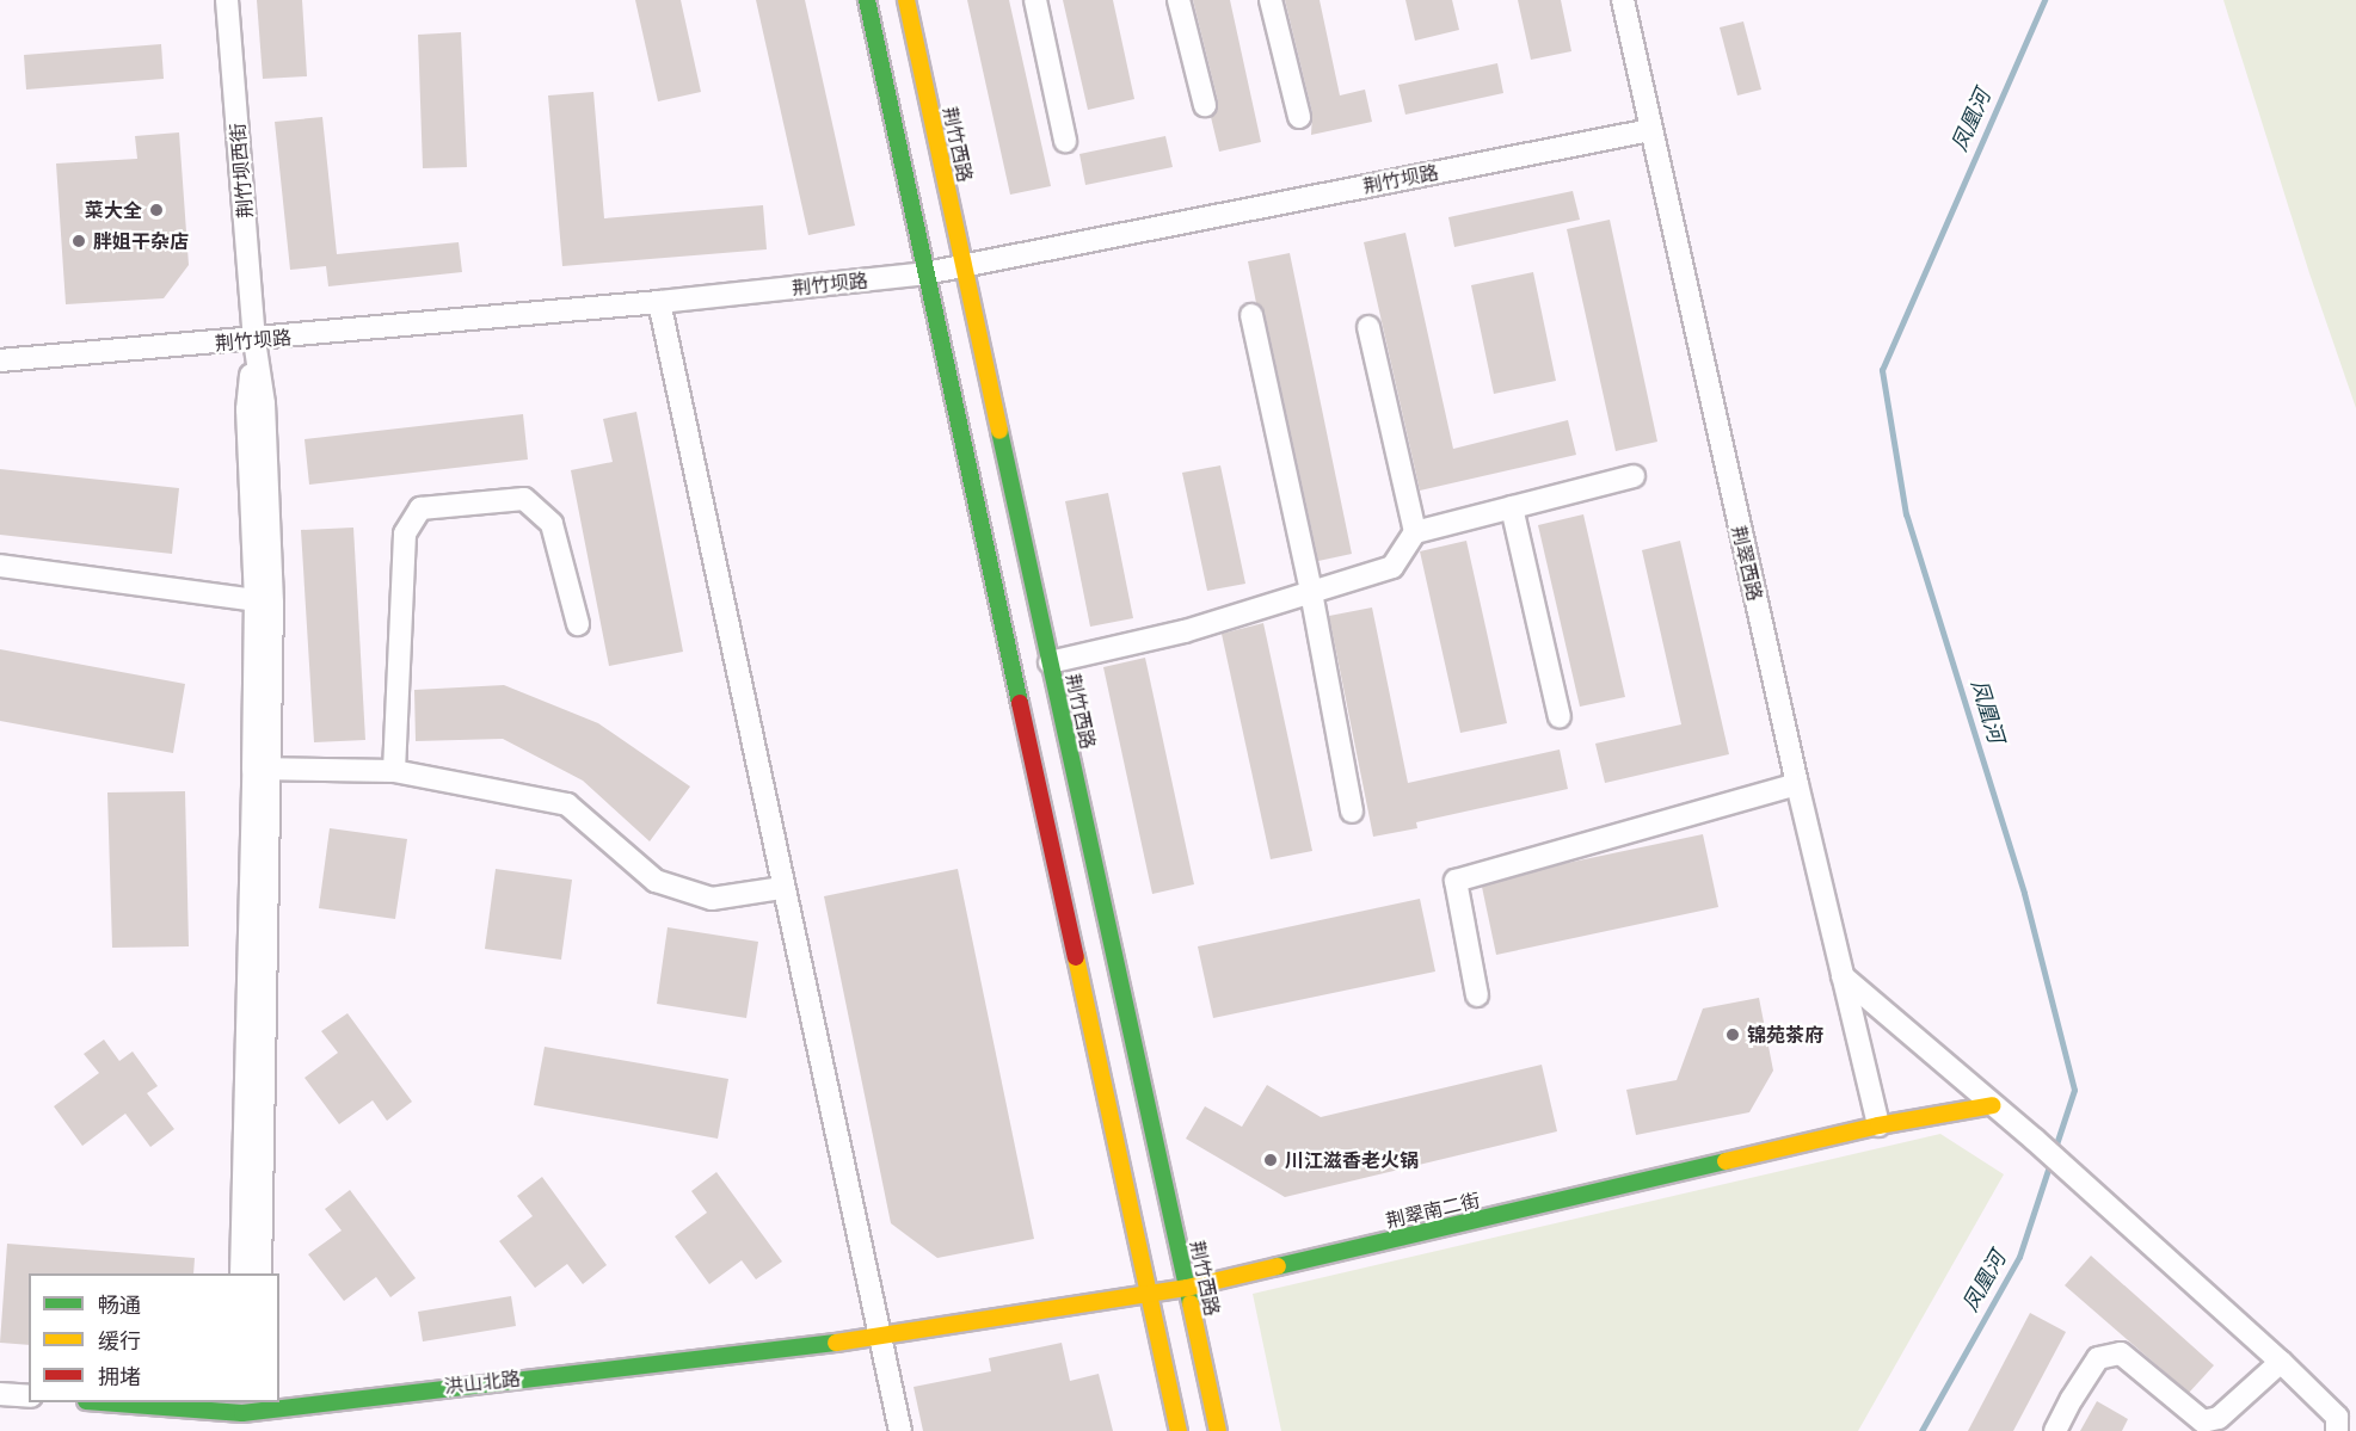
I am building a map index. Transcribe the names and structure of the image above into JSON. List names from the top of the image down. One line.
{"streets":{"main road":["荆竹西路","荆翠南二街","洪山北路"],"street":["荆竹坝西街","荆竹坝路","荆翠西路"]},"crossings":[["荆竹西路","荆竹坝路"],["荆竹西路","荆翠南二街"],["荆竹坝西街","荆竹坝路"],["荆竹坝路","荆翠西路"],["荆翠西路","荆翠南二街"],["荆翠南二街","洪山北路"]],"water":["凤凰河"],"places":["菜大全","胖姐干杂店","锦苑茶府","川江滋香老火锅"],"legend":["畅通","缓行","拥堵"]}
